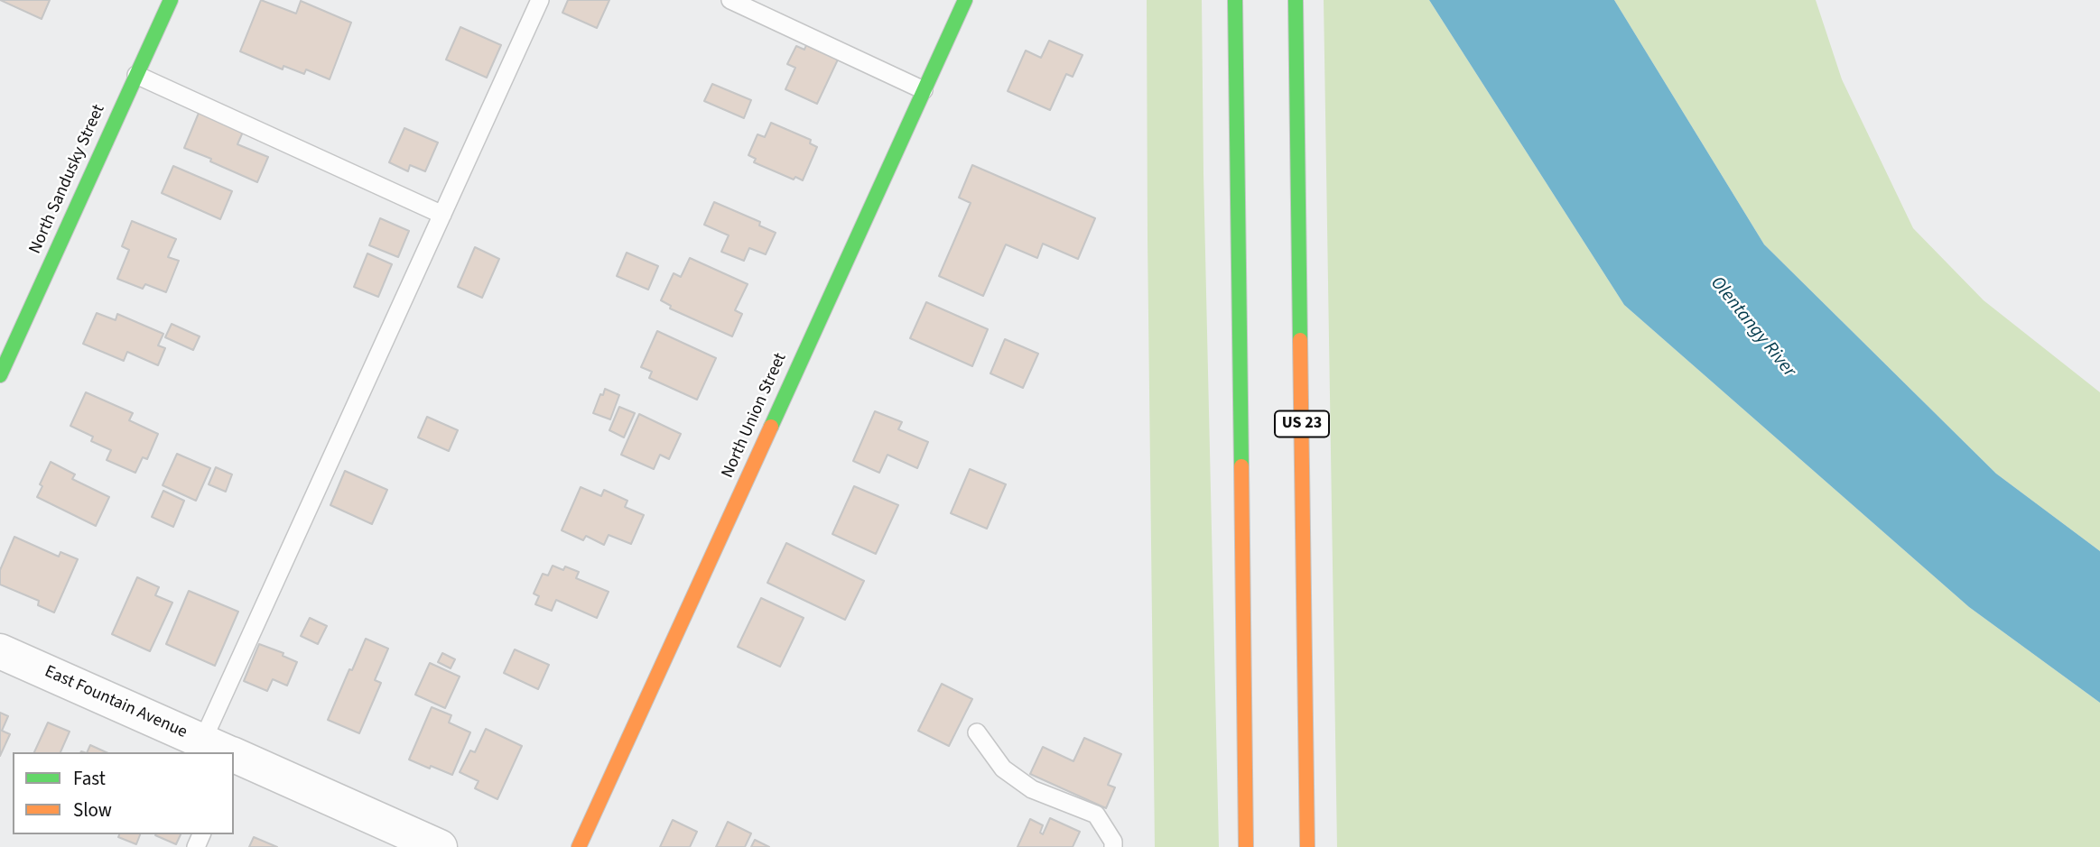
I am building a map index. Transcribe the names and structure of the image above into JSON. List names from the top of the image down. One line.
{"streets":{"main road":["North Sandusky Street","North Union Street","US 23"],"street":["East Fountain Avenue"]},"water":["Olentangy River"],"legend":["Fast","Slow"]}
